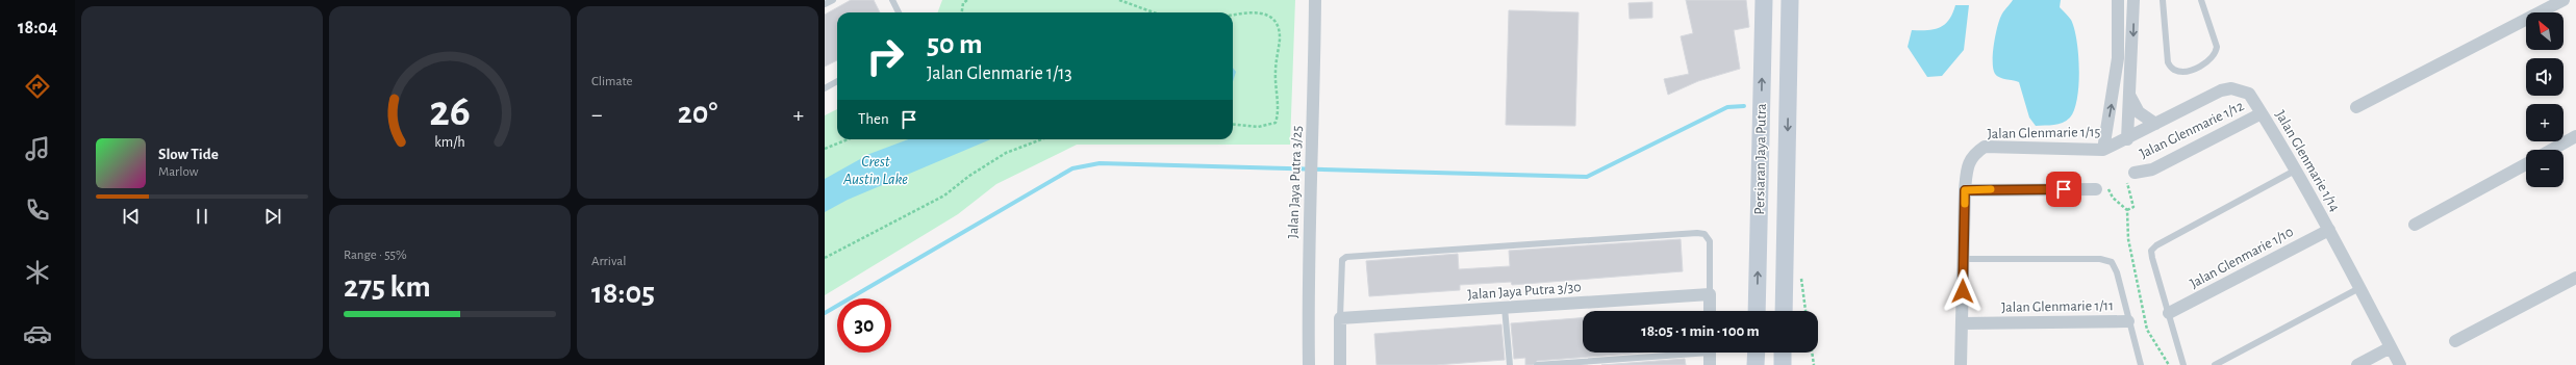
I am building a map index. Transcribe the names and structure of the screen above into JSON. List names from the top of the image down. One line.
{"streets":{"street":["Jalan Glenmarie 1/12","Jalan Glenmarie 1/15","Persiaran Jaya Putra","Jalan Glenmarie 1/14","Jalan Jaya Putra 3/25","Jalan Glenmarie 1/10","Jalan Jaya Putra 3/30","Jalan Glenmarie 1/11"]},"crossings":[["Jalan Glenmarie 1/12","Jalan Glenmarie 1/14"],["Jalan Glenmarie 1/15","Jalan Glenmarie 1/14"],["Jalan Glenmarie 1/15","Jalan Glenmarie 1/11"],["Jalan Glenmarie 1/14","Jalan Glenmarie 1/10"]],"water":["Crest Austin Lake"],"north":"top left","page":{"tabs":"18:04","tile":["Climate",["Range · 55%","275 km"],["Arrival","18:05"]],"map_buttons":["+","−"],"turn":["50 m","Jalan Glenmarie 1/13"],"heat":["−","20°","+"],"then":"Then","song":["Slow Tide","Marlow"],"limit":"30","trip":"18:05 · 1 min · 100 m","gauge":["26","km/h"]}}
